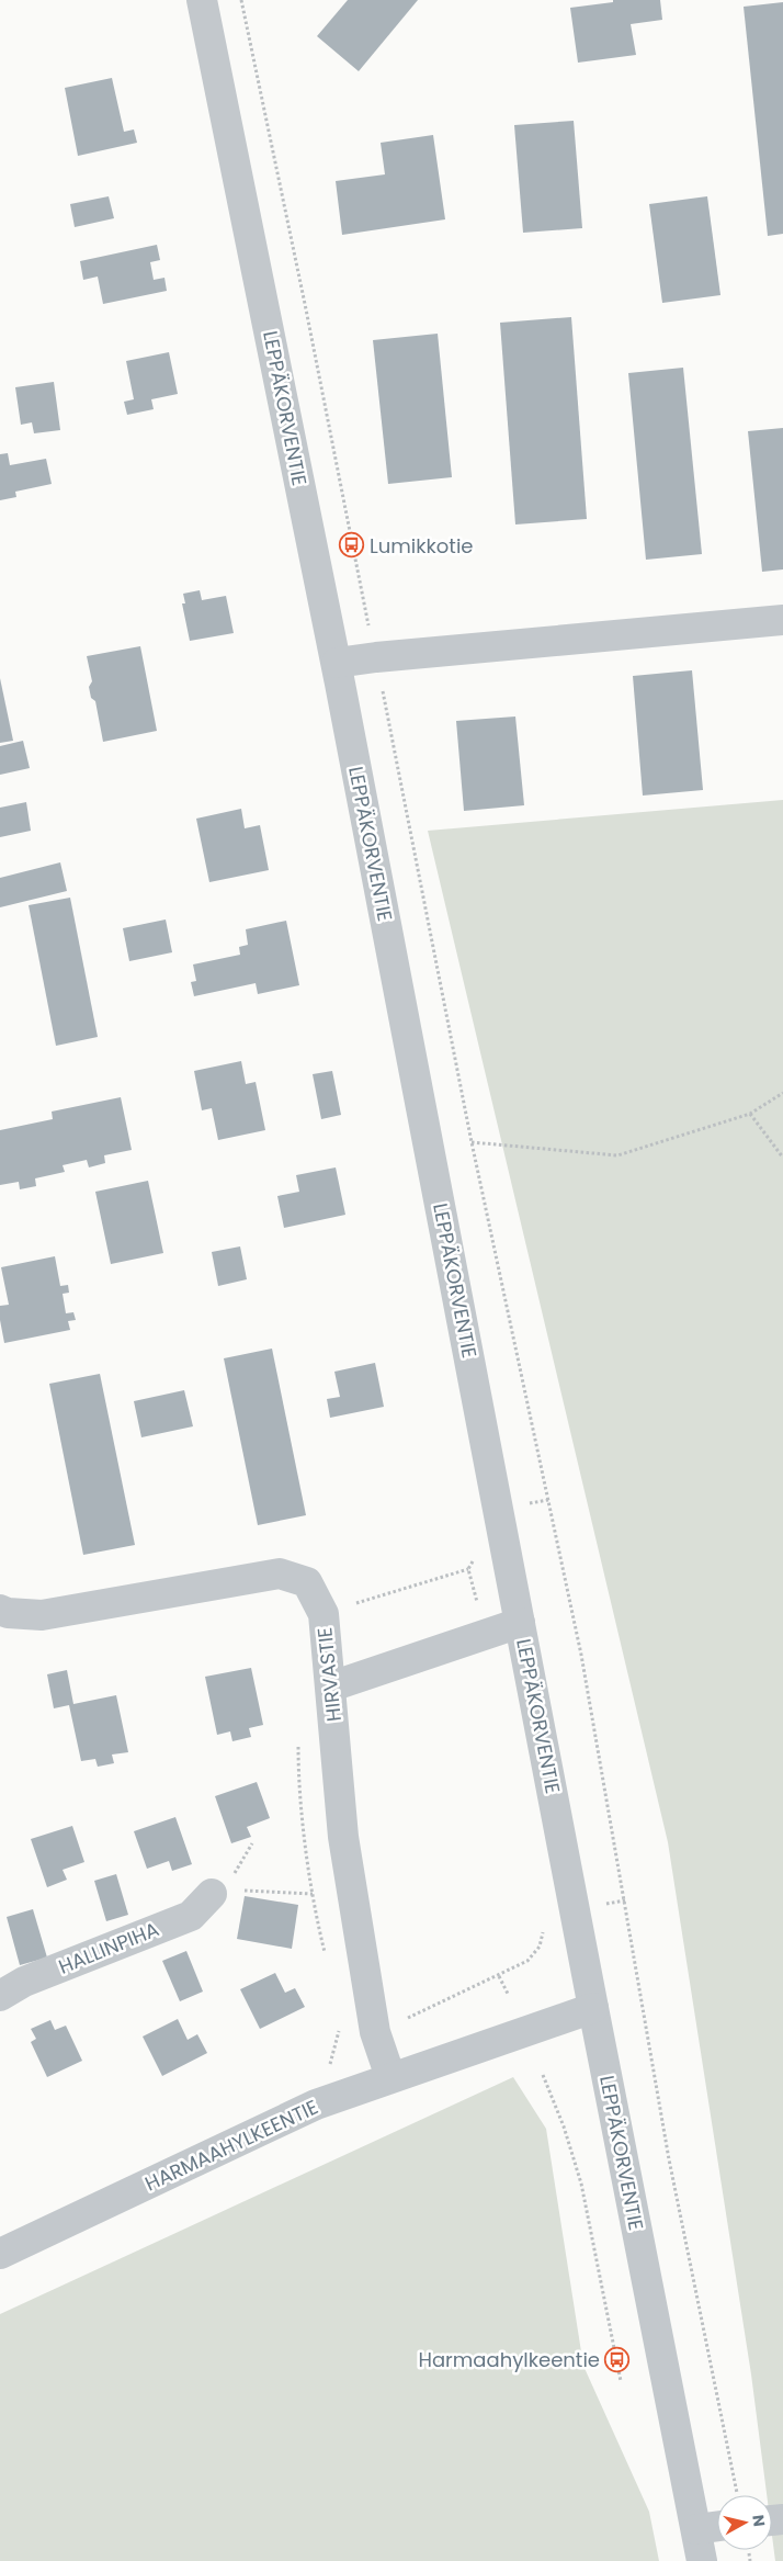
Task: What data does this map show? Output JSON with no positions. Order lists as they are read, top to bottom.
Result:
{
  "streets": {
    "street": [
      "LEPPÄKORVENTIE",
      "HIRVASTIE",
      "HALLINPIHA",
      "HARMAAHYLKEENTIE"
    ]
  },
  "crossings": [
    ["LEPPÄKORVENTIE", "HARMAAHYLKEENTIE"],
    ["HIRVASTIE", "HARMAAHYLKEENTIE"]
  ],
  "places": {
    "bus stop": ["Lumikkotie", "Harmaahylkeentie"]
  },
  "north": "right"
}
